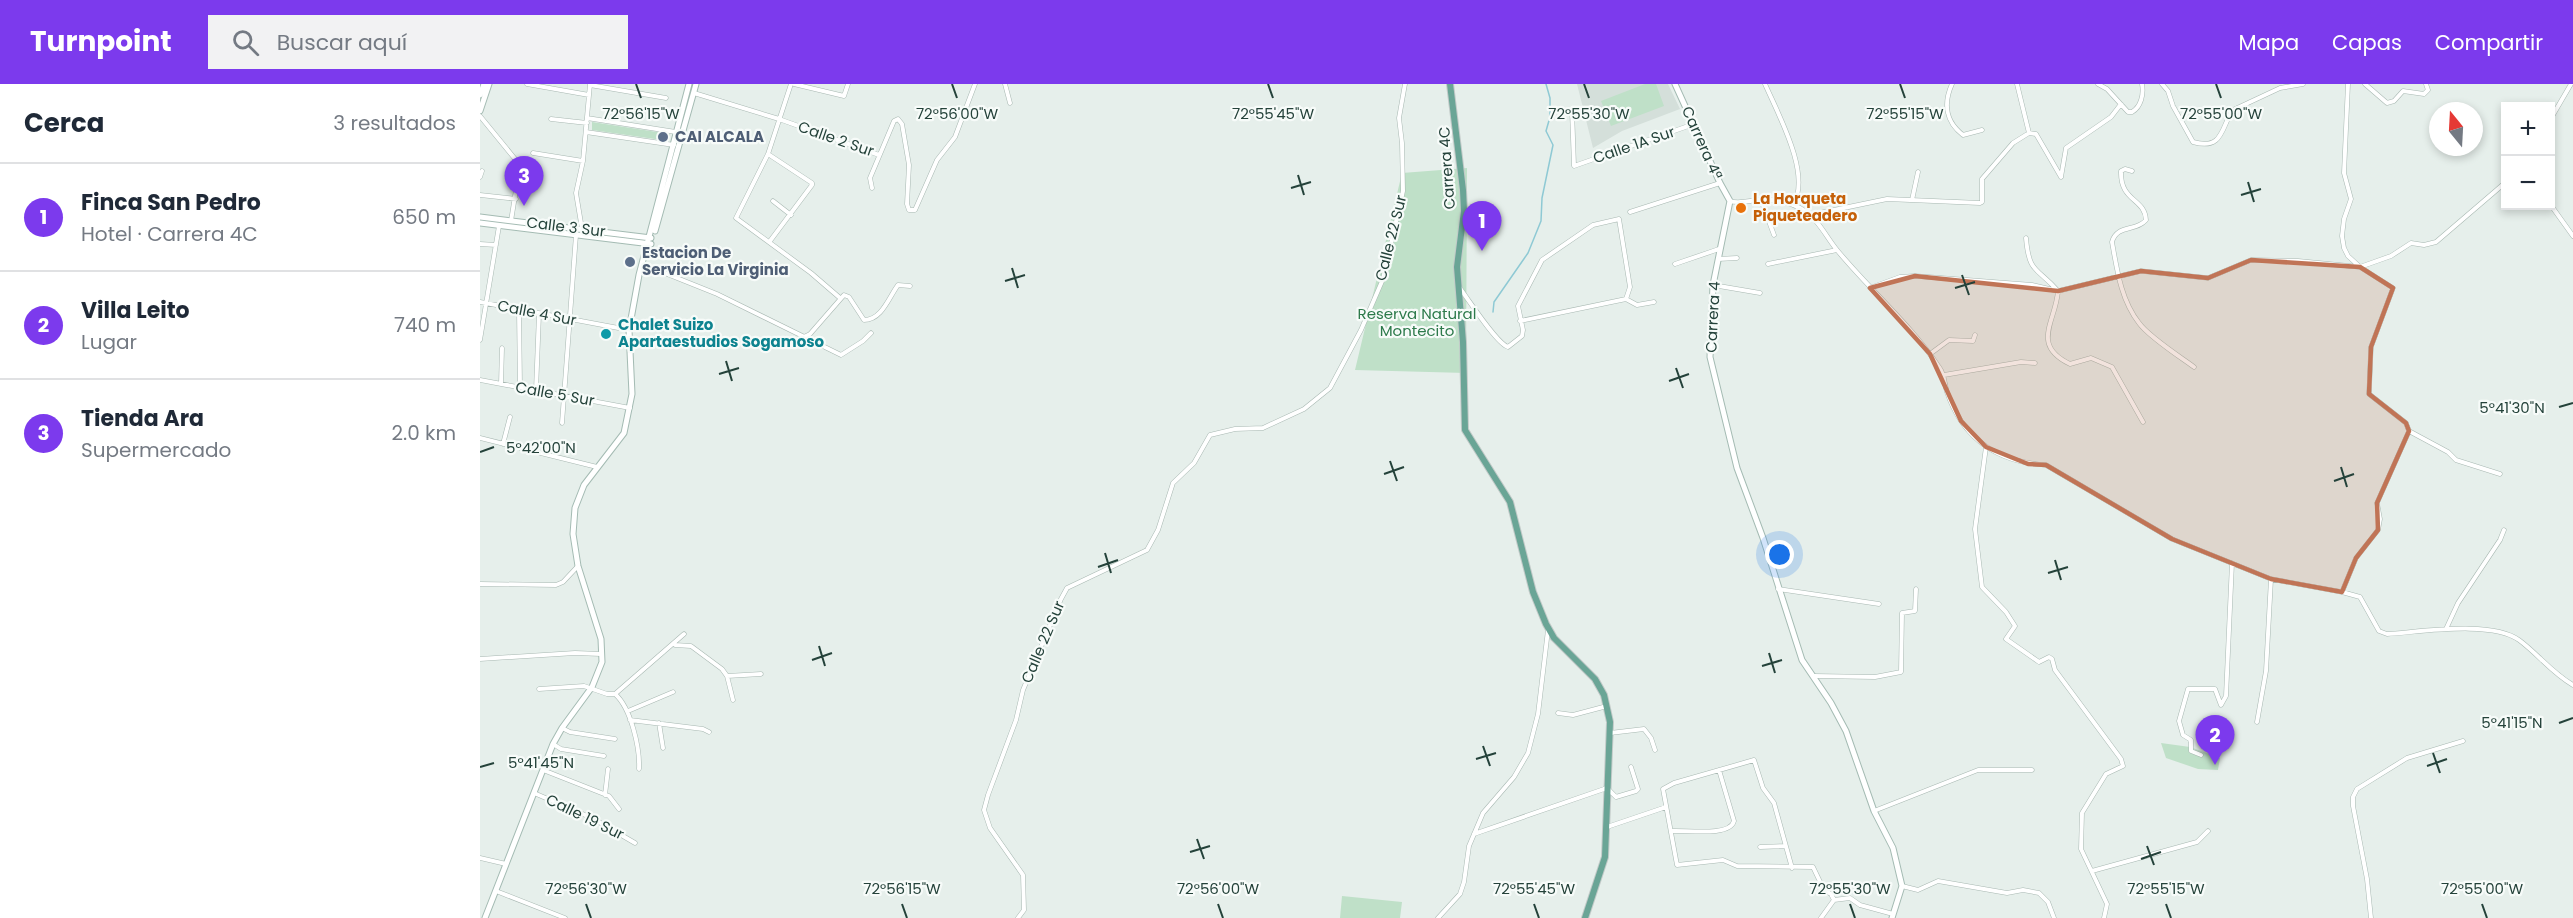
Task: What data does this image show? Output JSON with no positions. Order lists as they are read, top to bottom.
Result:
{
  "streets": {
    "main road": ["Carrera 4C"],
    "street": [
      "Calle 2 Sur",
      "Carrera 4ª",
      "Calle 1A Sur",
      "Calle 3 Sur",
      "Calle 22 Sur",
      "Calle 4 Sur",
      "Carrera 4",
      "Calle 5 Sur",
      "Calle 19 Sur"
    ]
  },
  "crossings": [
    ["Carrera 4ª", "Calle 1A Sur"],
    ["Carrera 4ª", "Carrera 4"]
  ],
  "parks": ["Reserva Natural Montecito"],
  "places": [
    "CAI ALCALA",
    "La Horqueta Piqueteadero",
    "Estacion De Servicio La Virginia",
    "Chalet Suizo Apartaestudios Sogamoso"
  ],
  "north": "top",
  "page": {
    "header": "Turnpoint",
    "search": "Buscar aquí",
    "nav": ["Mapa", "Capas", "Compartir"],
    "heading": ["Cerca", "3 resultados"],
    "map_buttons": ["+", "−"],
    "pins": ["3", "1", "2"],
    "list": [
      {
        "mark": "1",
        "name": "Finca San Pedro",
        "note": "Hotel · Carrera 4C",
        "value": "650 m"
      },
      {
        "mark": "2",
        "name": "Villa Leito",
        "note": "Lugar",
        "value": "740 m"
      },
      {
        "mark": "3",
        "name": "Tienda Ara",
        "note": "Supermercado",
        "value": "2.0 km"
      }
    ]
  },
  "coordinates": [
    "72°56'15\"W",
    "72°56'00\"W",
    "72°55'45\"W",
    "72°55'30\"W",
    "72°55'15\"W",
    "72°55'00\"W",
    "5°41'30\"N",
    "5°42'00\"N",
    "5°41'15\"N",
    "5°41'45\"N",
    "72°56'30\"W"
  ]
}
